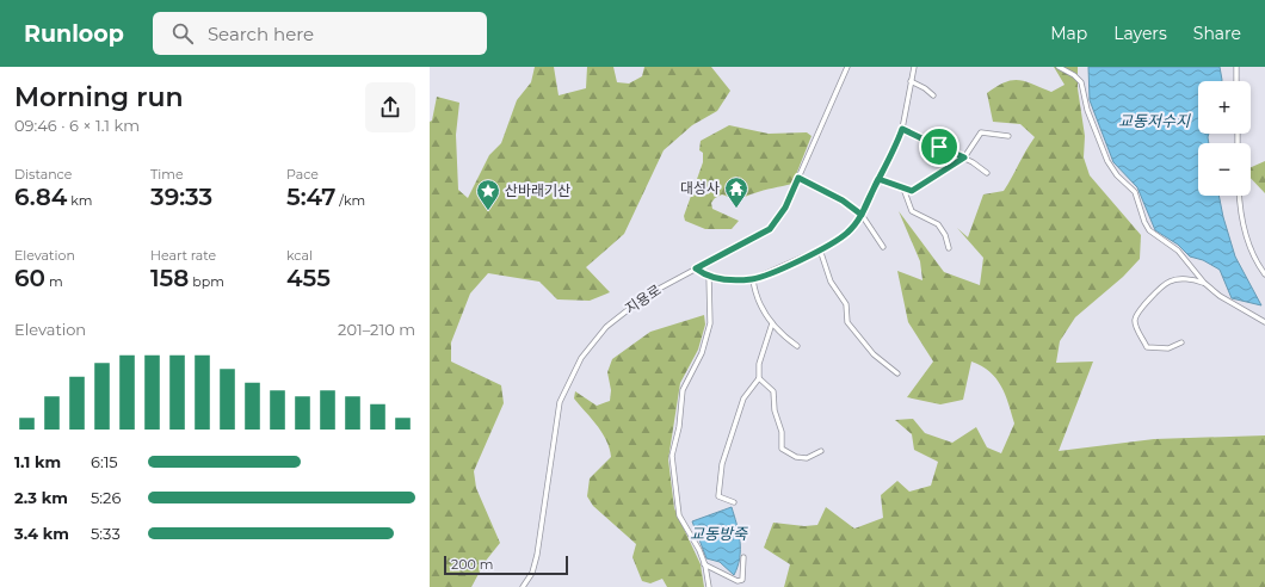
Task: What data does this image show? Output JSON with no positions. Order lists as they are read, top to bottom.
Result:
{
  "streets": {
    "street": ["지용로"]
  },
  "water": ["교동저수지", "교동방죽"],
  "places": {
    "temple": ["대성사"],
    "place": ["산바래기산"]
  },
  "scale_bar": "200 m",
  "page": {
    "header": "Runloop",
    "search": "Search here",
    "nav": ["Map", "Layers", "Share"],
    "heading": ["Morning run", "09:46 · 6 × 1.1 km"],
    "map_buttons": ["+", "−"],
    "stats": [
      ["Distance", "6.84 km"],
      ["Time", "39:33"],
      ["Pace", "5:47 /km"],
      ["Elevation", "60 m"],
      ["Heart rate", "158 bpm"],
      ["kcal", "455"]
    ],
    "chart": ["Elevation", "201–210 m"],
    "list": [
      {
        "name": "1.1 km",
        "note": "6:15"
      },
      {
        "name": "2.3 km",
        "note": "5:26"
      },
      {
        "name": "3.4 km",
        "note": "5:33"
      }
    ],
    "scale": "200 m"
  }
}
